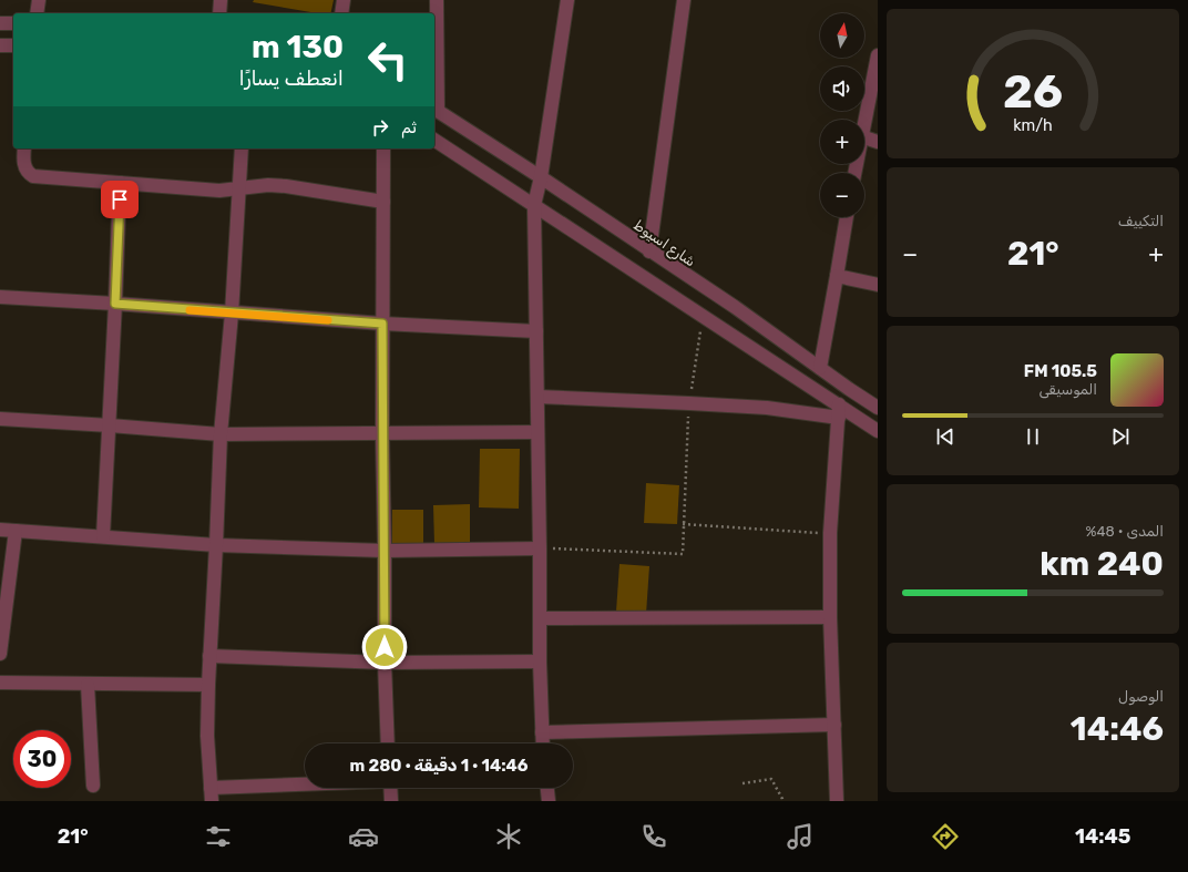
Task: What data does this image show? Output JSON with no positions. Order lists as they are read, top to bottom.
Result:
{
  "streets": {
    "street": ["شارع اسيوط"]
  },
  "north": "top",
  "page": {
    "map_buttons": ["+", "−"],
    "turn": ["130 m", "انعطف يسارًا"],
    "then": "ثم",
    "tile": [
      "التكييف",
      ["المدى · 48%", "240 km"],
      ["الوصول", "14:46"]
    ],
    "heat": ["−", "21°", "+"],
    "song": ["105.5 FM", "الموسيقى"],
    "limit": "30",
    "trip": "14:46 · 1 دقيقة · 280 m",
    "tabs": ["14:45", "21°"],
    "gauge": ["26", "km/h"]
  }
}
